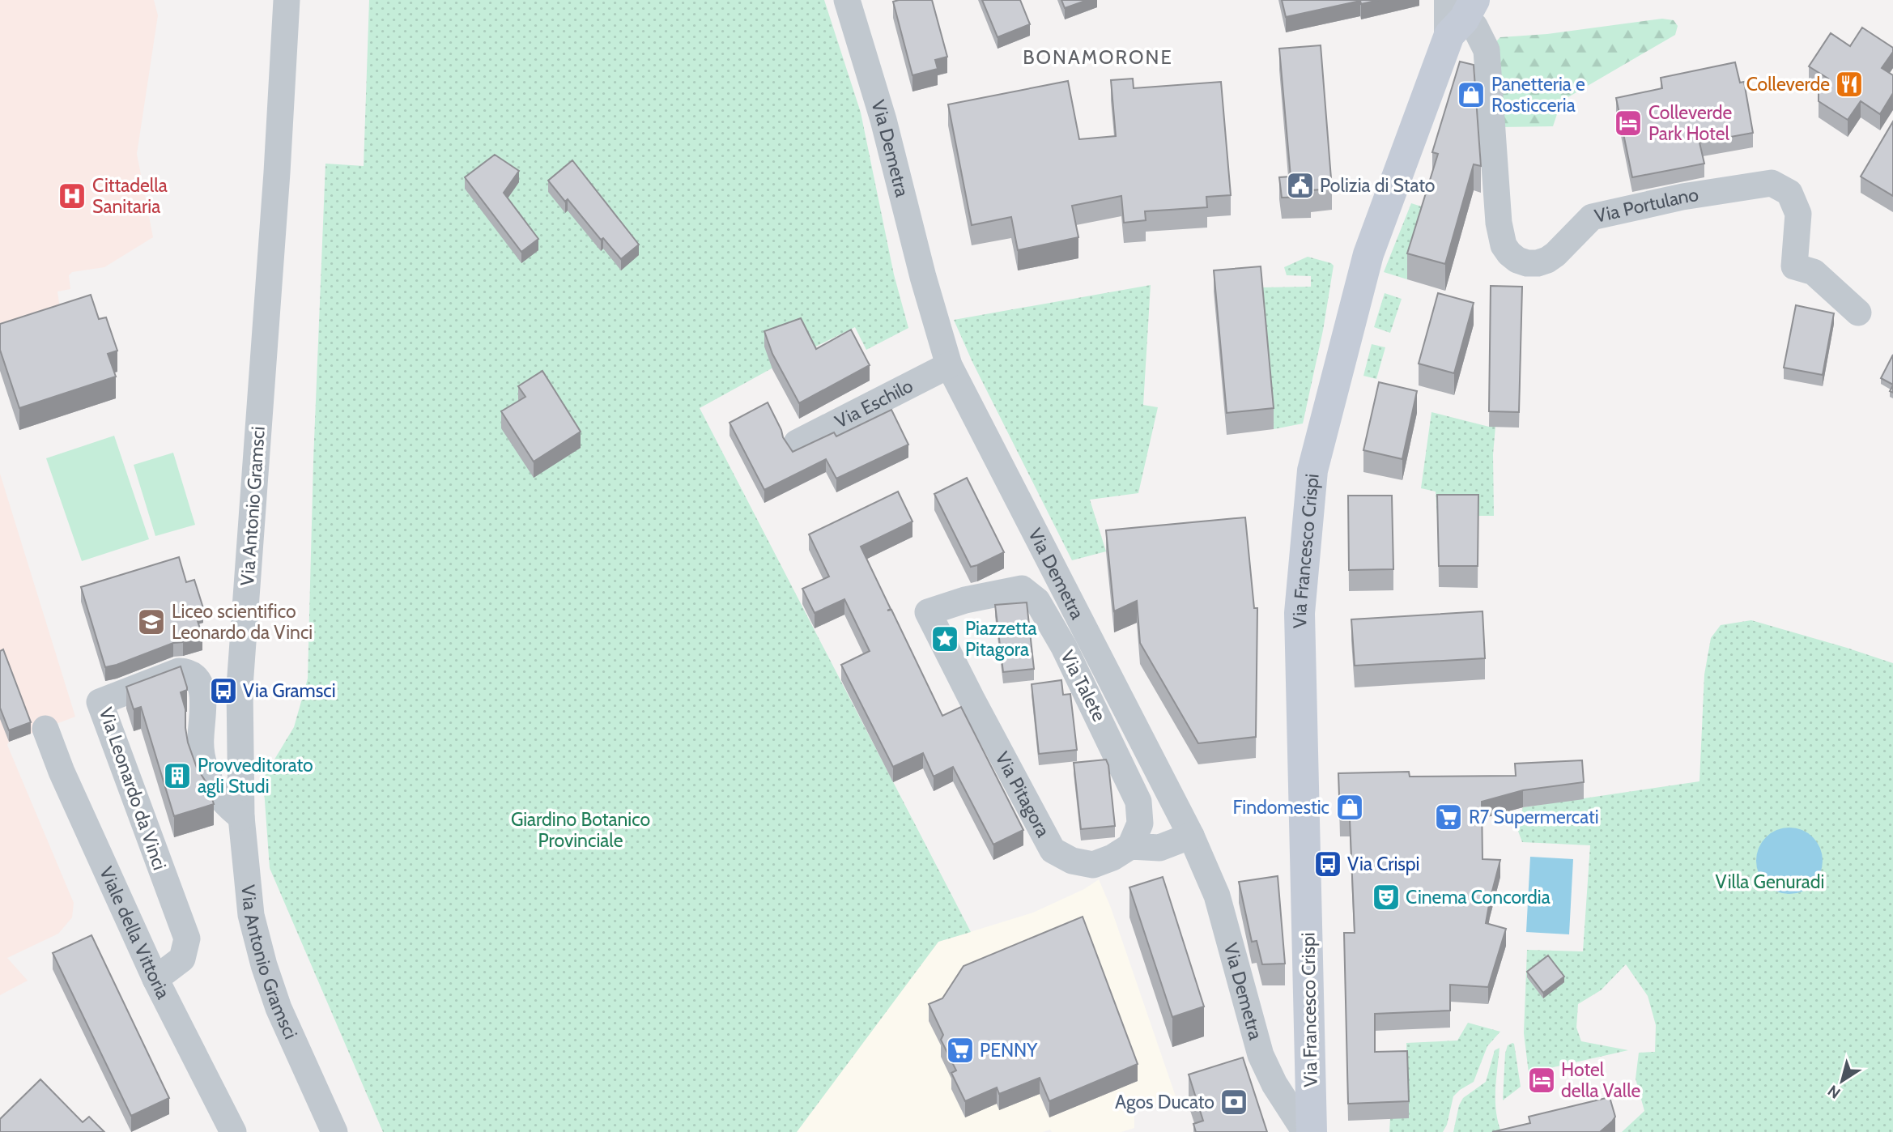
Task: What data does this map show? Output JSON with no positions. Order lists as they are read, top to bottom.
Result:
{
  "streets": {
    "main road": ["Via Francesco Crispi"],
    "street": [
      "Via Demetra",
      "Via Portulano",
      "Via Eschilo",
      "Via Antonio Gramsci",
      "Via Talete",
      "Via Leonardo da Vinci",
      "Via Pitagora",
      "Viale della Vittoria"
    ]
  },
  "crossings": [
    ["Via Demetra", "Via Eschilo"],
    ["Via Portulano", "Via Francesco Crispi"],
    ["Via Antonio Gramsci", "Via Leonardo da Vinci"],
    ["Via Talete", "Via Pitagora"],
    ["Via Leonardo da Vinci", "Viale della Vittoria"]
  ],
  "districts": ["BONAMORONE"],
  "parks": ["Giardino Botanico Provinciale", "Villa Genuradi"],
  "places": {
    "restaurant": ["Colleverde"],
    "shop": ["Panetteria e Rosticceria", "Findomestic"],
    "hotel": ["Colleverde Park Hotel", "Hotel della Valle"],
    "public building": ["Polizia di Stato"],
    "hospital": ["Cittadella Sanitaria"],
    "school or university": ["Liceo scientifico Leonardo da Vinci"],
    "place": ["Piazzetta Pitagora"],
    "bus stop": ["Via Gramsci", "Via Crispi"],
    "building": ["Provveditorato agli Studi"],
    "supermarket": ["R7 Supermercati", "PENNY"],
    "theatre": ["Cinema Concordia"],
    "bank": ["Agos Ducato"]
  },
  "north": "bottom left"
}
